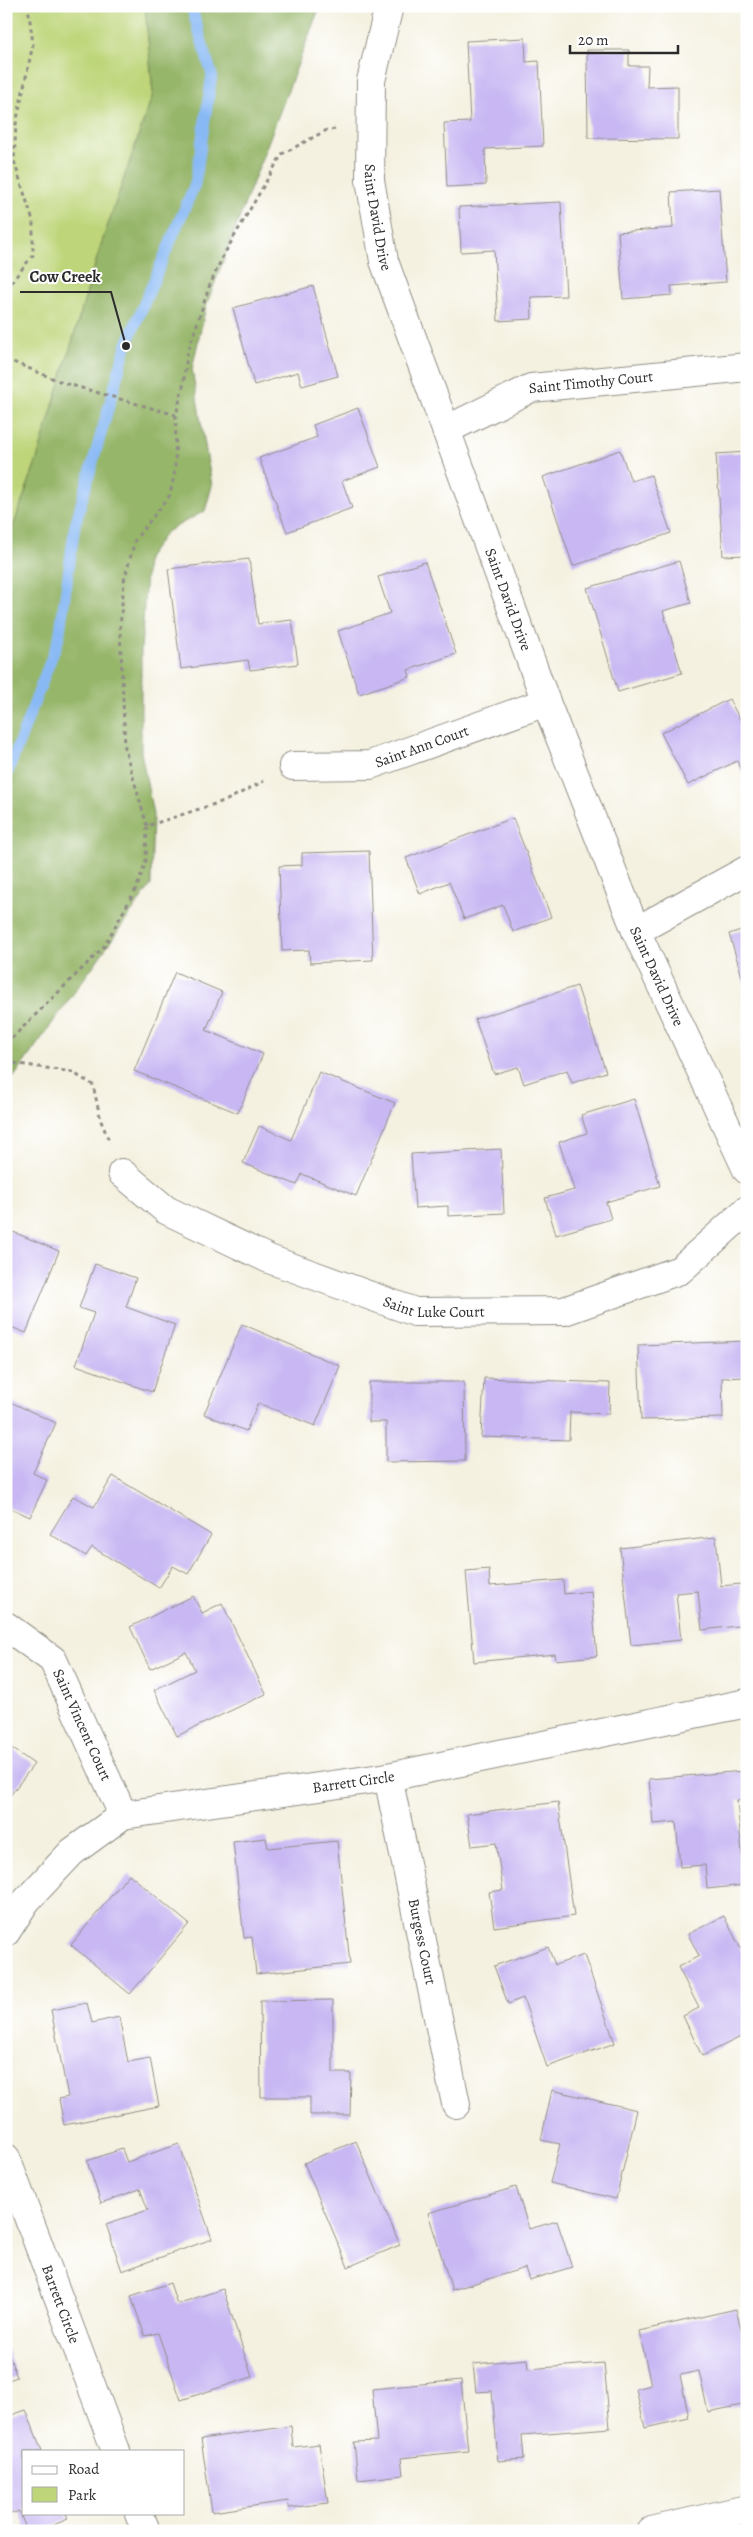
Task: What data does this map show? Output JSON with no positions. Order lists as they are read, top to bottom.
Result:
{
  "streets": {
    "street": [
      "Saint David Drive",
      "Saint Timothy Court",
      "Saint Ann Court",
      "Saint Luke Court",
      "Saint Vincent Court",
      "Barrett Circle",
      "Burgess Court"
    ]
  },
  "crossings": [
    ["Saint David Drive", "Saint Timothy Court"],
    ["Saint David Drive", "Saint Ann Court"],
    ["Saint Vincent Court", "Barrett Circle"],
    ["Barrett Circle", "Burgess Court"]
  ],
  "places": ["Cow Creek"],
  "legend": ["Road", "Park"],
  "scale_bar": "20 m"
}
